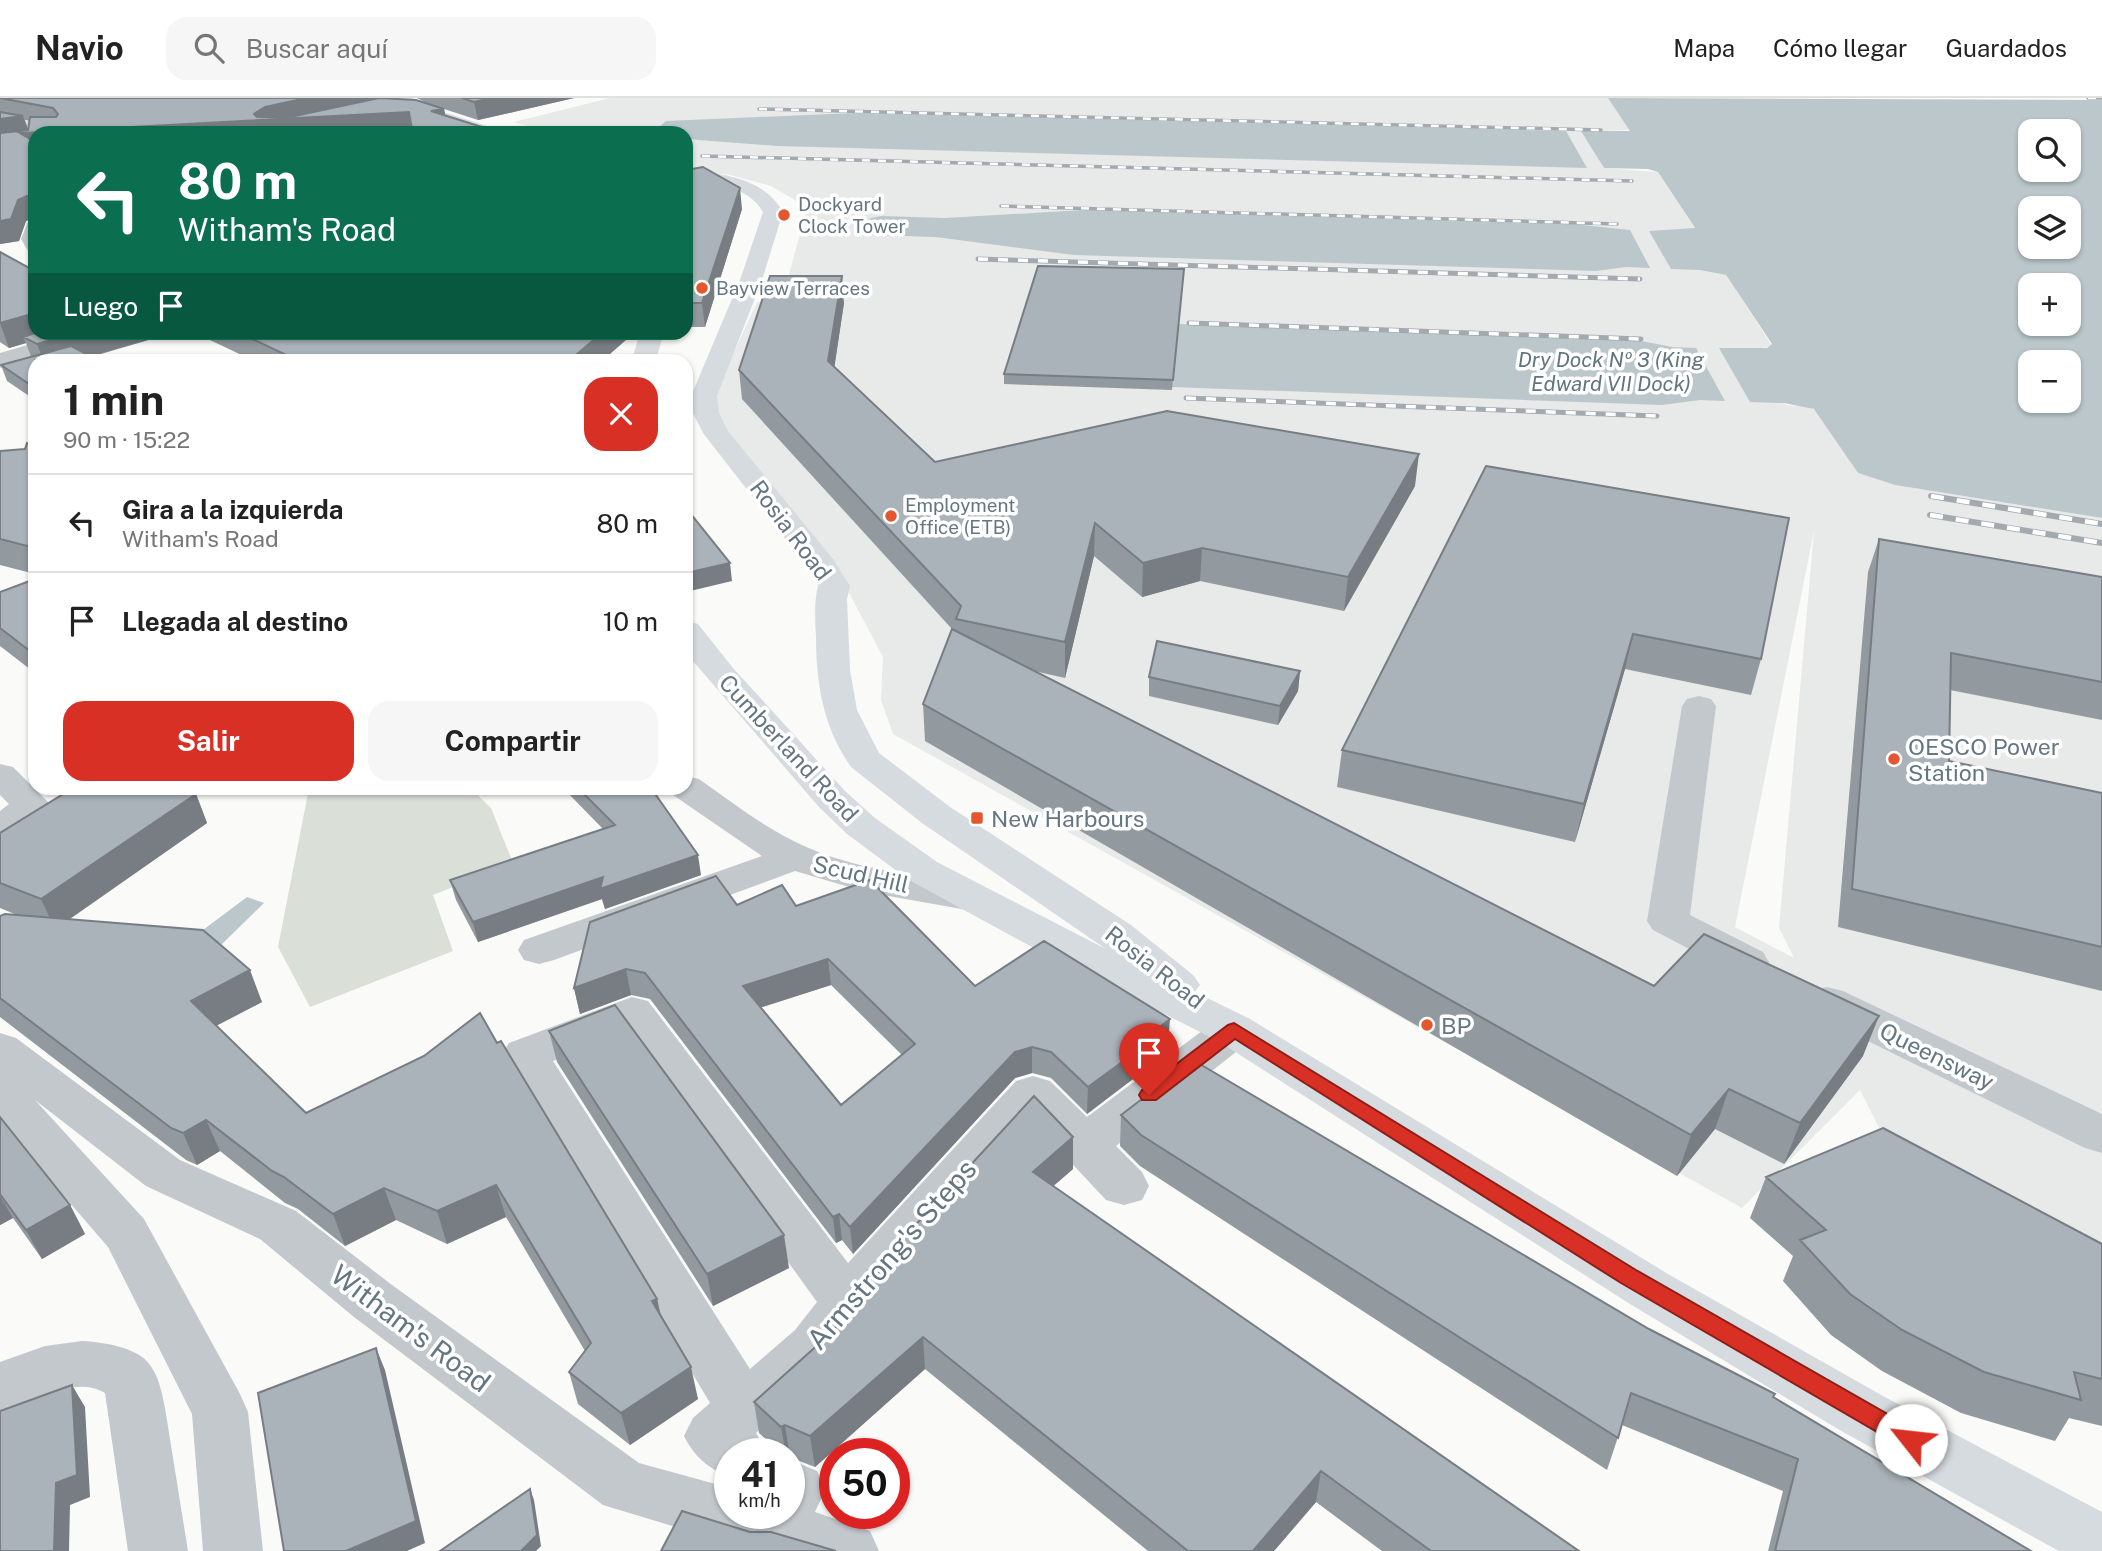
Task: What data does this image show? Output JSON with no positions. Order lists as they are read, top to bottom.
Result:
{
  "streets": {
    "main road": ["Rosia Road", "Cumberland Road"],
    "street": [
      "Scud Hill",
      "Queensway",
      "Armstrong's Steps",
      "Witham's Road"
    ]
  },
  "crossings": [
    ["Rosia Road", "Cumberland Road"],
    ["Rosia Road", "Scud Hill"],
    ["Cumberland Road", "Scud Hill"]
  ],
  "water": ["Dry Dock № 3 (King Edward VII Dock)"],
  "places": {
    "other": [
      "Dockyard Clock Tower",
      "Bayview Terraces",
      "Employment Office (ETB)",
      "OESCO Power Station",
      "BP"
    ],
    "transit": ["New Harbours"]
  },
  "page": {
    "header": "Navio",
    "search": "Buscar aquí",
    "nav": ["Mapa", "Cómo llegar", "Guardados"],
    "map_buttons": ["+", "−"],
    "turn": ["80 m", "Witham's Road"],
    "then": "Luego",
    "heading": ["1 min", "90 m · 15:22"],
    "list": [
      {
        "name": "Gira a la izquierda",
        "note": "Witham's Road",
        "value": "80 m"
      },
      {
        "name": "Llegada al destino",
        "value": "10 m"
      }
    ],
    "buttons": ["Salir", "Compartir"],
    "speed": "41 km/h",
    "limit": "50"
  }
}
